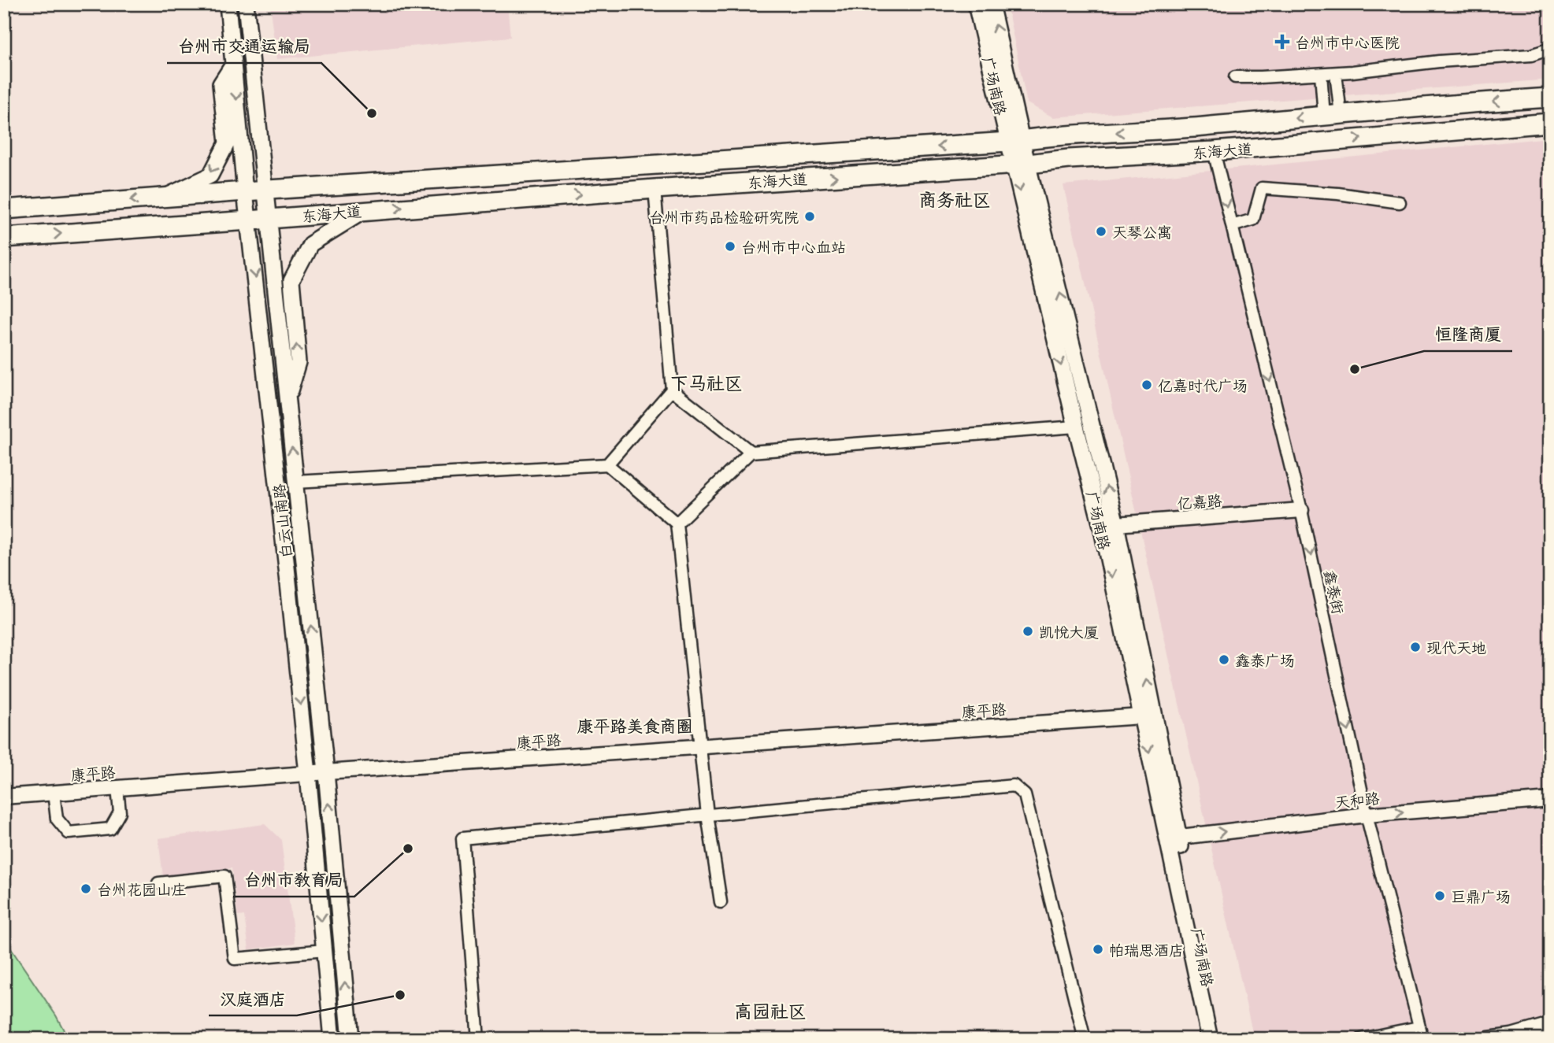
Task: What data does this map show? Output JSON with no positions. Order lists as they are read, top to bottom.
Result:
{
  "streets": {
    "main road": ["广场南路", "东海大道", "白云山南路"],
    "street": [
      "亿嘉路",
      "鑫泰街",
      "康平路",
      "天和路"
    ]
  },
  "crossings": [
    ["广场南路", "东海大道"],
    ["广场南路", "亿嘉路"],
    ["广场南路", "康平路"],
    ["广场南路", "天和路"],
    ["东海大道", "白云山南路"],
    ["东海大道", "鑫泰街"],
    ["亿嘉路", "鑫泰街"],
    ["白云山南路", "康平路"],
    ["鑫泰街", "天和路"]
  ],
  "one_way": ["鑫泰街", "天和路"],
  "districts": [
    "商务社区",
    "下马社区",
    "康平路美食商圈",
    "高园社区"
  ],
  "places": {
    "health": ["台州市中心医院"],
    "other": [
      "台州市交通运输局",
      "台州市药品检验研究院",
      "天琴公寓",
      "台州市中心血站",
      "恒隆商厦",
      "亿嘉时代广场",
      "凯悦大厦",
      "现代天地",
      "鑫泰广场",
      "台州市教育局",
      "台州花园山庄",
      "巨鼎广场",
      "帕瑞思酒店",
      "汉庭酒店"
    ]
  }
}
